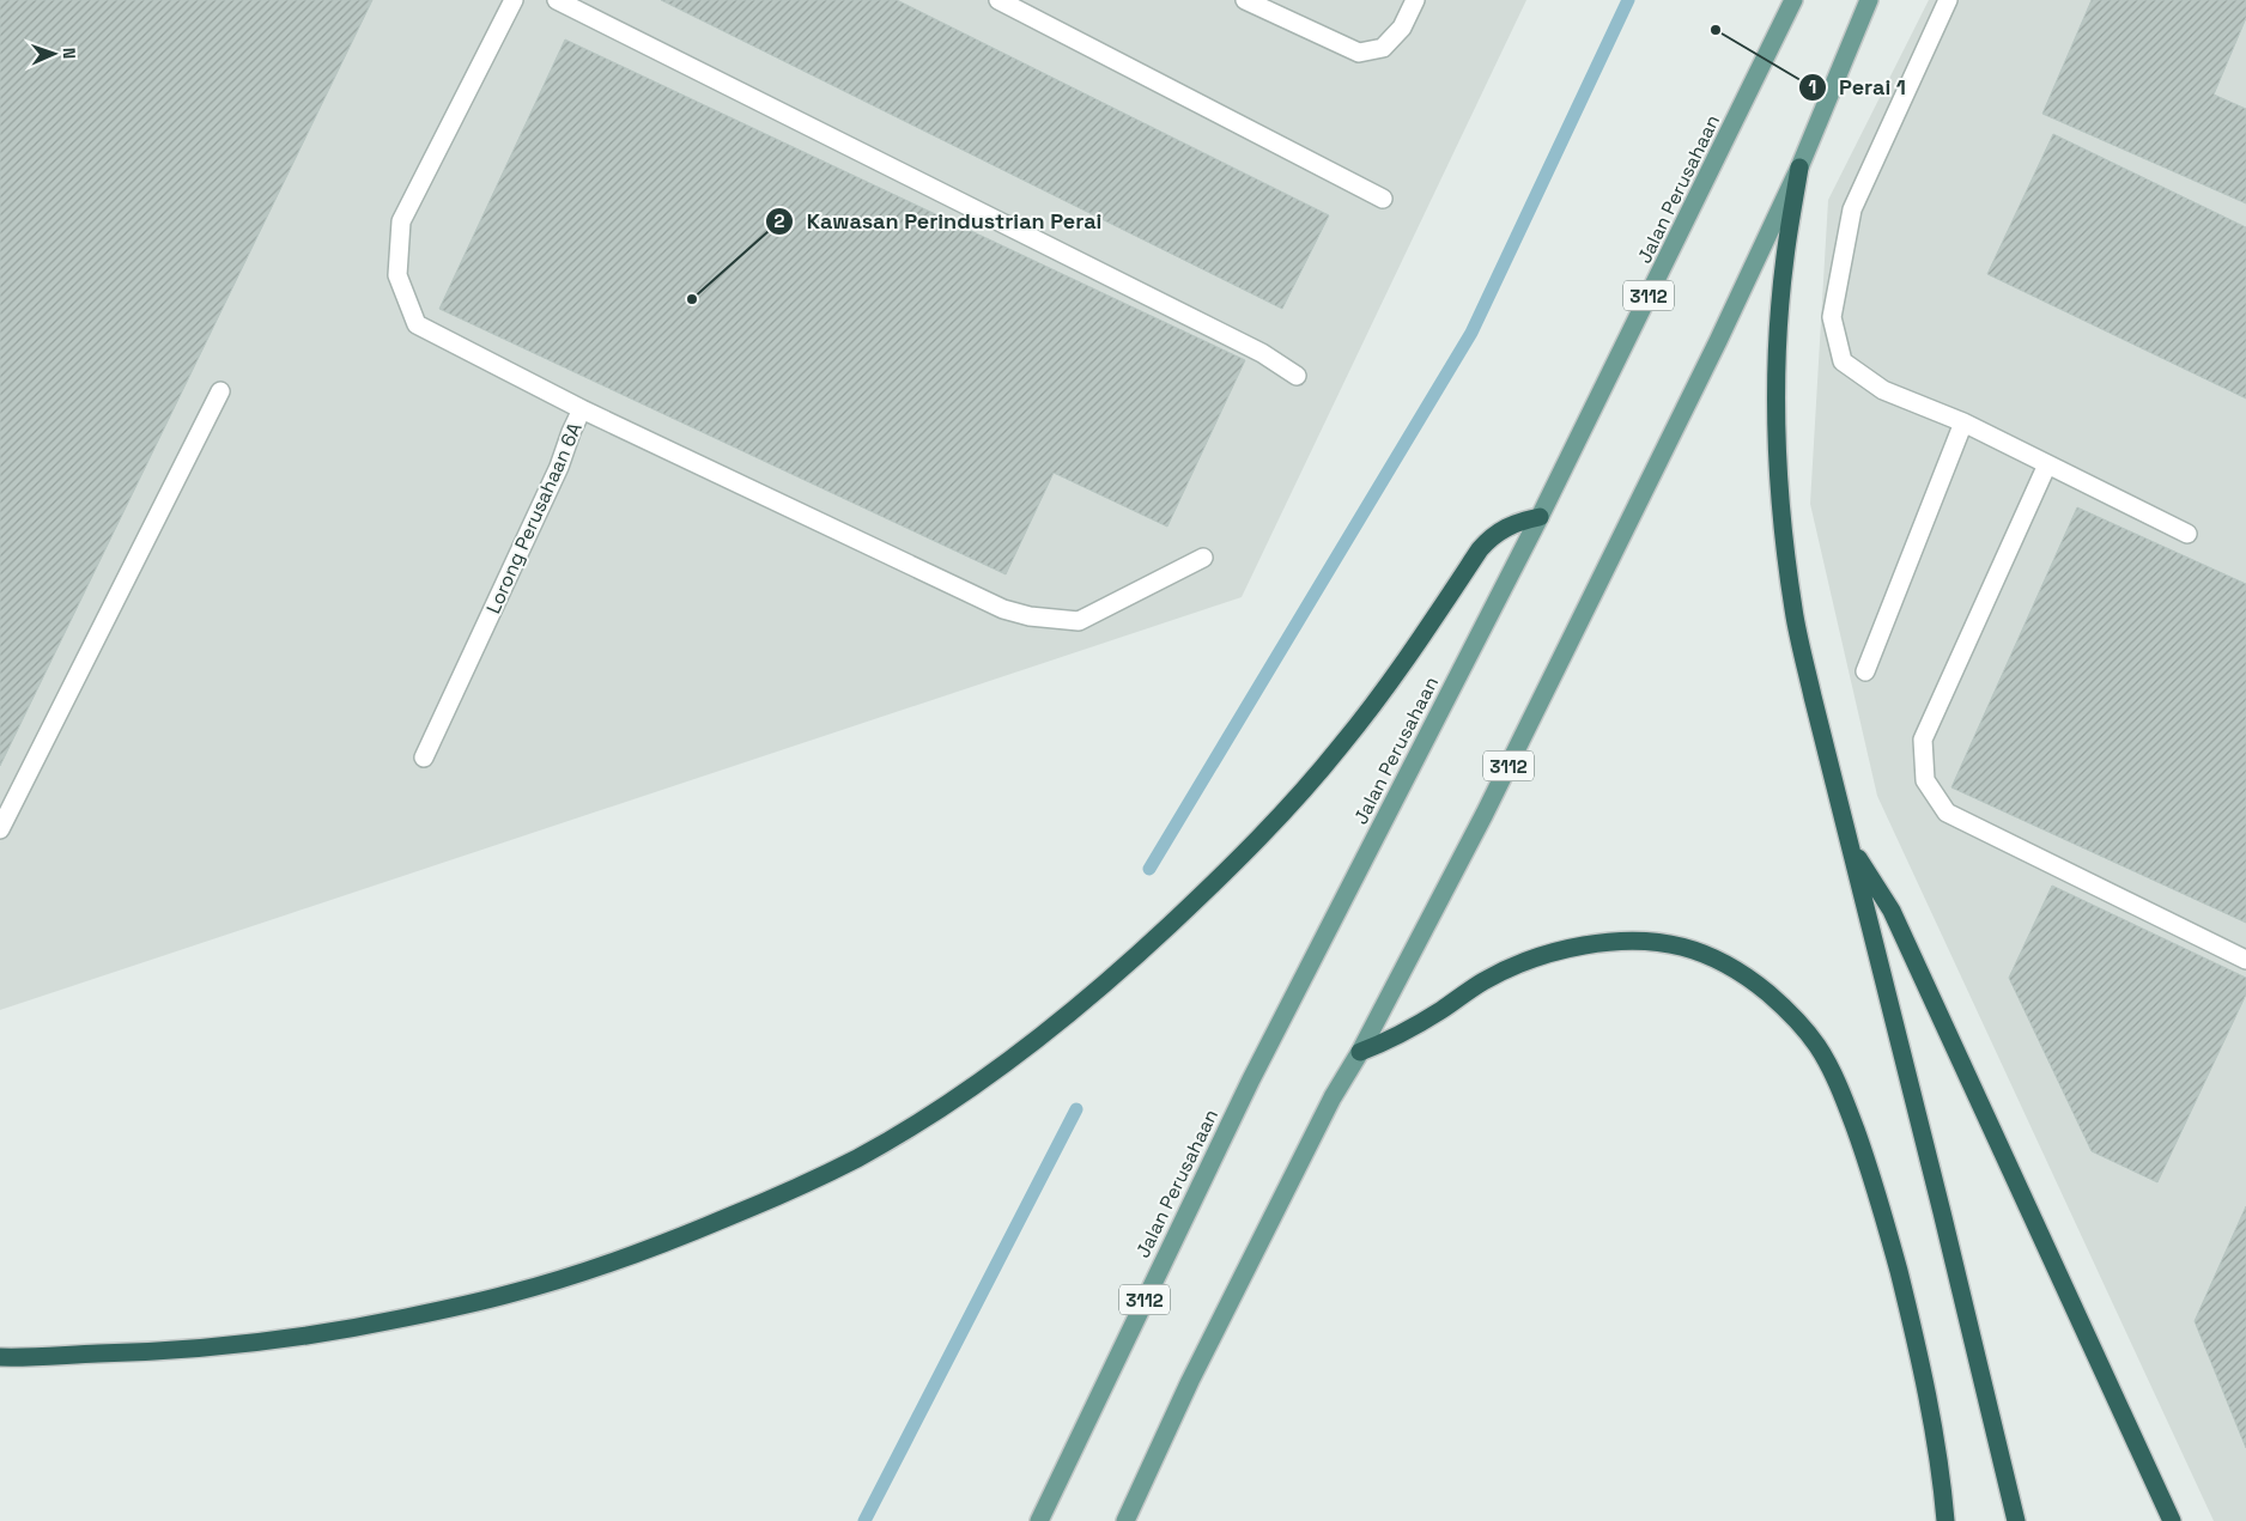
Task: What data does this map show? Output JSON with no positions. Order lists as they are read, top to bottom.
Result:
{
  "streets": {
    "main road": ["Jalan Perusahaan", "3112"],
    "street": ["Lorong Perusahaan 6A"]
  },
  "places": ["Perai 1", "Kawasan Perindustrian Perai"],
  "north": "right"
}
